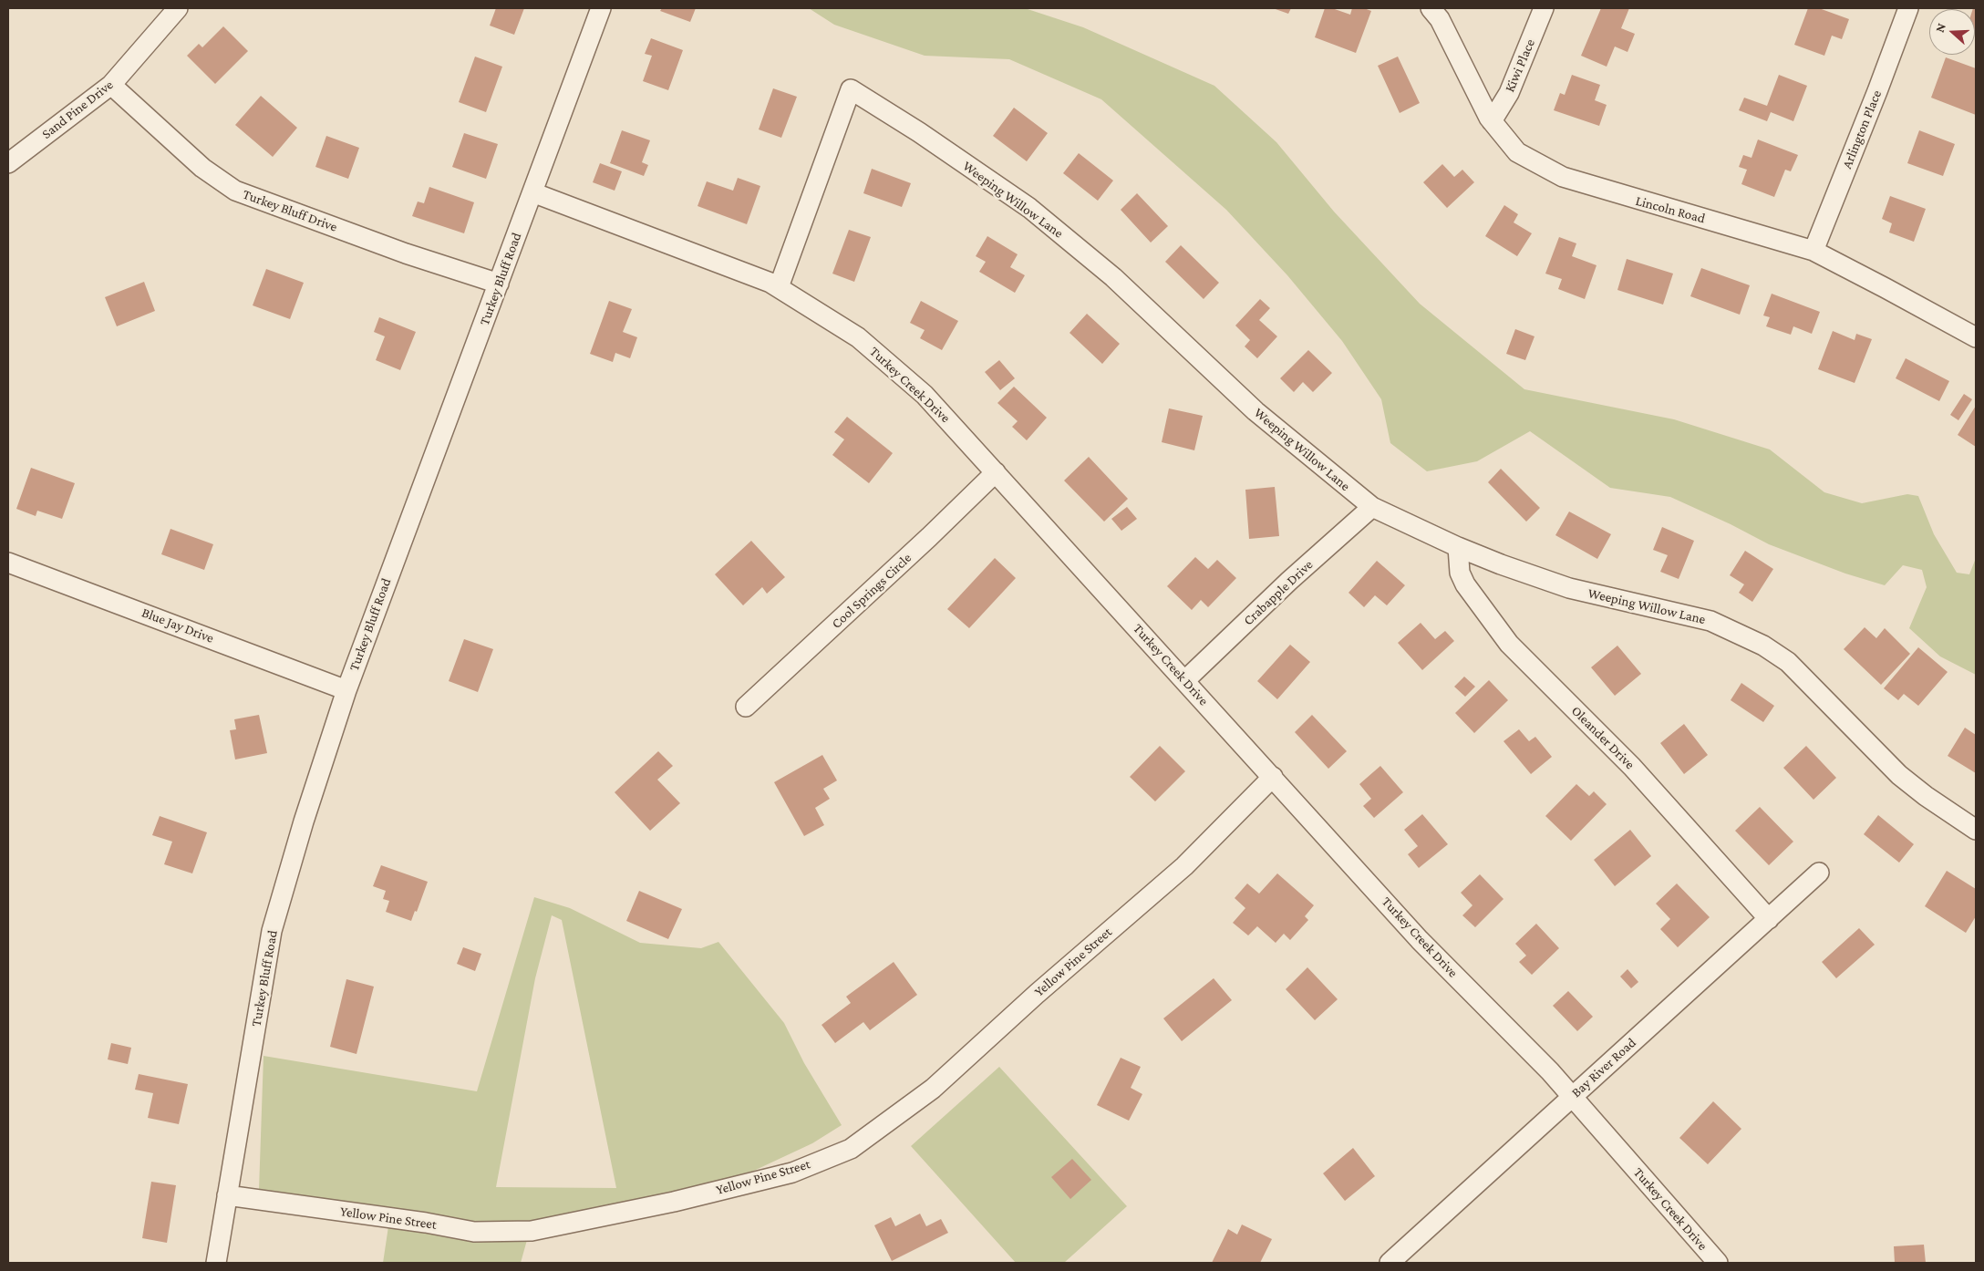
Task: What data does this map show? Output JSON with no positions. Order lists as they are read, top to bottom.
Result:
{
  "streets": {
    "street": [
      "Kiwi Place",
      "Sand Pine Drive",
      "Arlington Place",
      "Weeping Willow Lane",
      "Lincoln Road",
      "Turkey Bluff Drive",
      "Turkey Bluff Road",
      "Turkey Creek Drive",
      "Cool Springs Circle",
      "Crabapple Drive",
      "Blue Jay Drive",
      "Oleander Drive",
      "Yellow Pine Street",
      "Bay River Road"
    ]
  },
  "crossings": [
    ["Kiwi Place", "Lincoln Road"],
    ["Sand Pine Drive", "Turkey Bluff Drive"],
    ["Arlington Place", "Lincoln Road"],
    ["Weeping Willow Lane", "Turkey Creek Drive"],
    ["Weeping Willow Lane", "Crabapple Drive"],
    ["Weeping Willow Lane", "Oleander Drive"],
    ["Turkey Bluff Drive", "Turkey Bluff Road"],
    ["Turkey Bluff Road", "Turkey Creek Drive"],
    ["Turkey Bluff Road", "Blue Jay Drive"],
    ["Turkey Bluff Road", "Yellow Pine Street"],
    ["Turkey Creek Drive", "Cool Springs Circle"],
    ["Turkey Creek Drive", "Crabapple Drive"],
    ["Turkey Creek Drive", "Yellow Pine Street"],
    ["Turkey Creek Drive", "Bay River Road"],
    ["Oleander Drive", "Bay River Road"]
  ],
  "north": "left"
}
